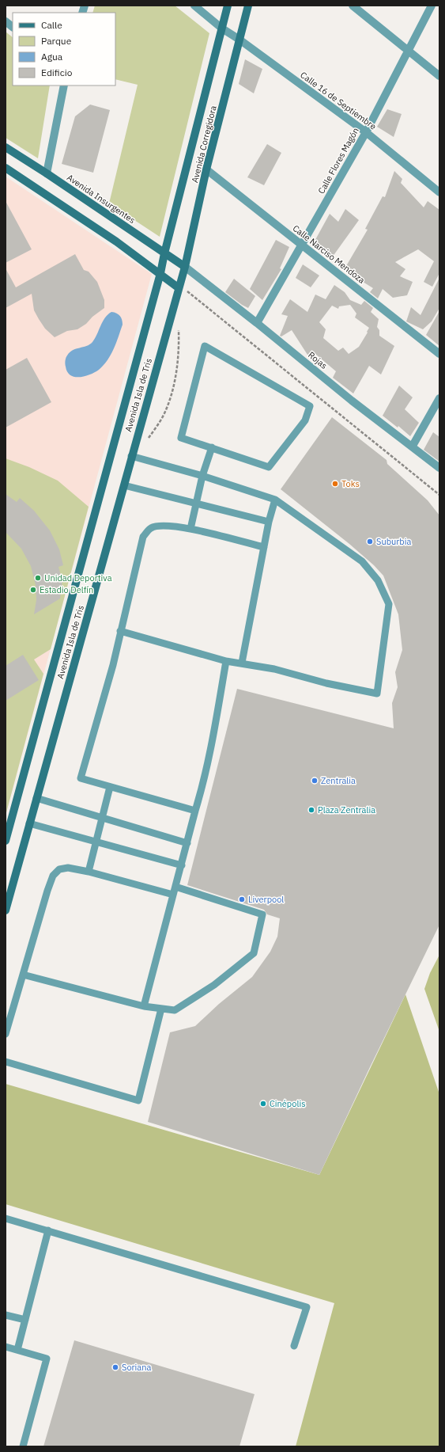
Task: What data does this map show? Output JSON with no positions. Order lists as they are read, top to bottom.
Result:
{
  "streets": {
    "main road": ["Avenida Corregidora", "Avenida Insurgentes", "Avenida Isla de Tris"],
    "street": [
      "Calle 16 de Septiembre",
      "Calle Flores Magón",
      "Calle Narciso Mendoza",
      "Rojas"
    ]
  },
  "crossings": [
    ["Calle 16 de Septiembre", "Avenida Corregidora"],
    ["Calle 16 de Septiembre", "Calle Flores Magón"],
    ["Avenida Corregidora", "Avenida Insurgentes"],
    ["Avenida Corregidora", "Calle Narciso Mendoza"],
    ["Avenida Corregidora", "Rojas"],
    ["Avenida Corregidora", "Avenida Isla de Tris"],
    ["Calle Flores Magón", "Calle Narciso Mendoza"],
    ["Calle Flores Magón", "Rojas"],
    ["Avenida Insurgentes", "Rojas"]
  ],
  "places": [
    "Toks",
    "Suburbia",
    "Unidad Deportiva",
    "Estadio Delfín",
    "Zentralia",
    "Plaza Zentralia",
    "Liverpool",
    "Cinépolis",
    "Soriana"
  ],
  "legend": [
    "Calle",
    "Parque",
    "Agua",
    "Edificio"
  ]
}
